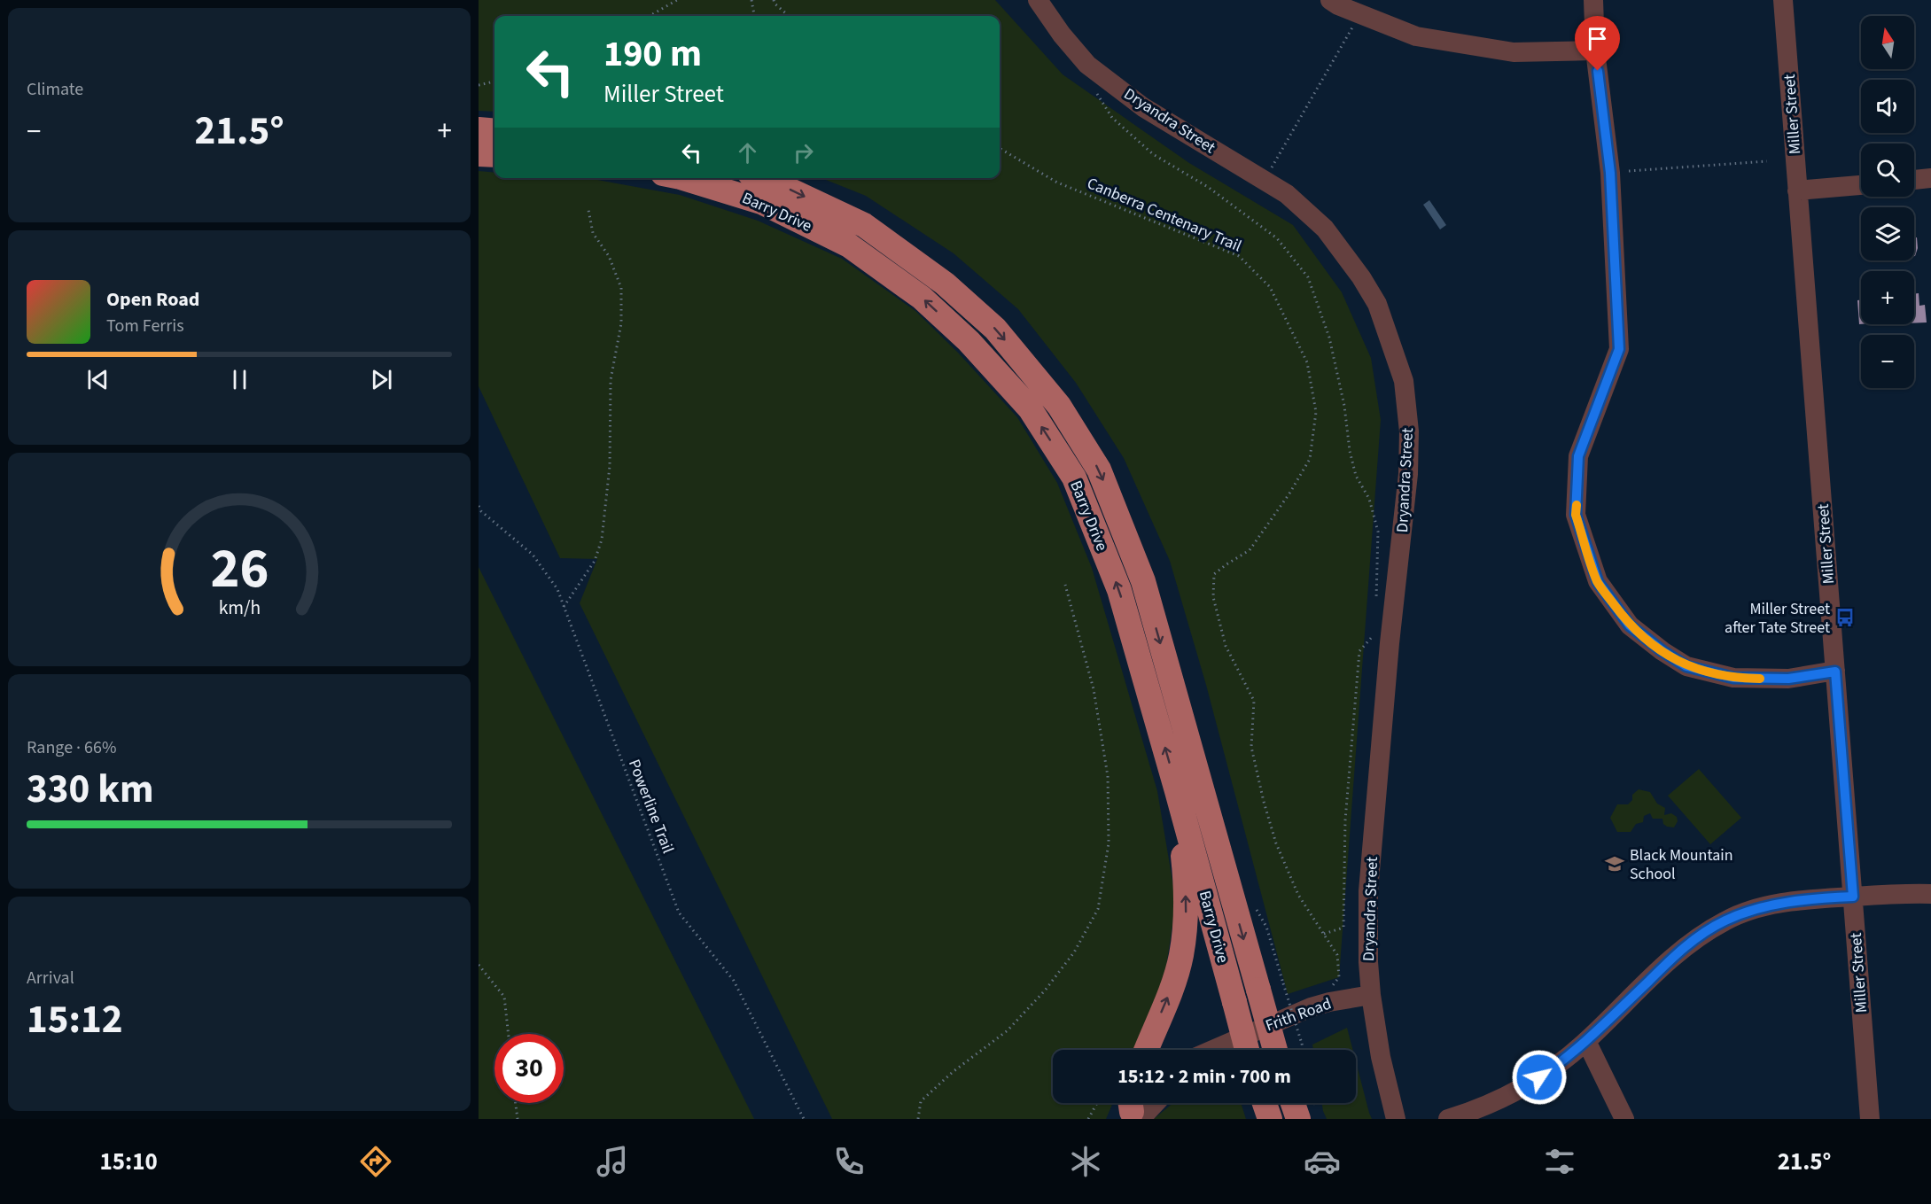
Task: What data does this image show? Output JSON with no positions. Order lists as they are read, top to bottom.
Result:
{
  "streets": {
    "main road": ["Barry Drive"],
    "street": ["Miller Street", "Dryandra Street", "Frith Road"],
    "path": ["Canberra Centenary Trail", "Powerline Trail"]
  },
  "crossings": [
    ["Dryandra Street", "Frith Road"]
  ],
  "places": {
    "bus stop": ["Miller Street after Tate Street"],
    "school or university": ["Black Mountain School"]
  },
  "north": "top",
  "page": {
    "tile": [
      "Climate",
      ["Range · 66%", "330 km"],
      ["Arrival", "15:12"]
    ],
    "map_buttons": ["+", "−"],
    "turn": ["190 m", "Miller Street"],
    "heat": ["−", "21.5°", "+"],
    "song": ["Open Road", "Tom Ferris"],
    "limit": "30",
    "trip": "15:12 · 2 min · 700 m",
    "tabs": ["15:10", "21.5°"],
    "gauge": ["26", "km/h"]
  }
}
